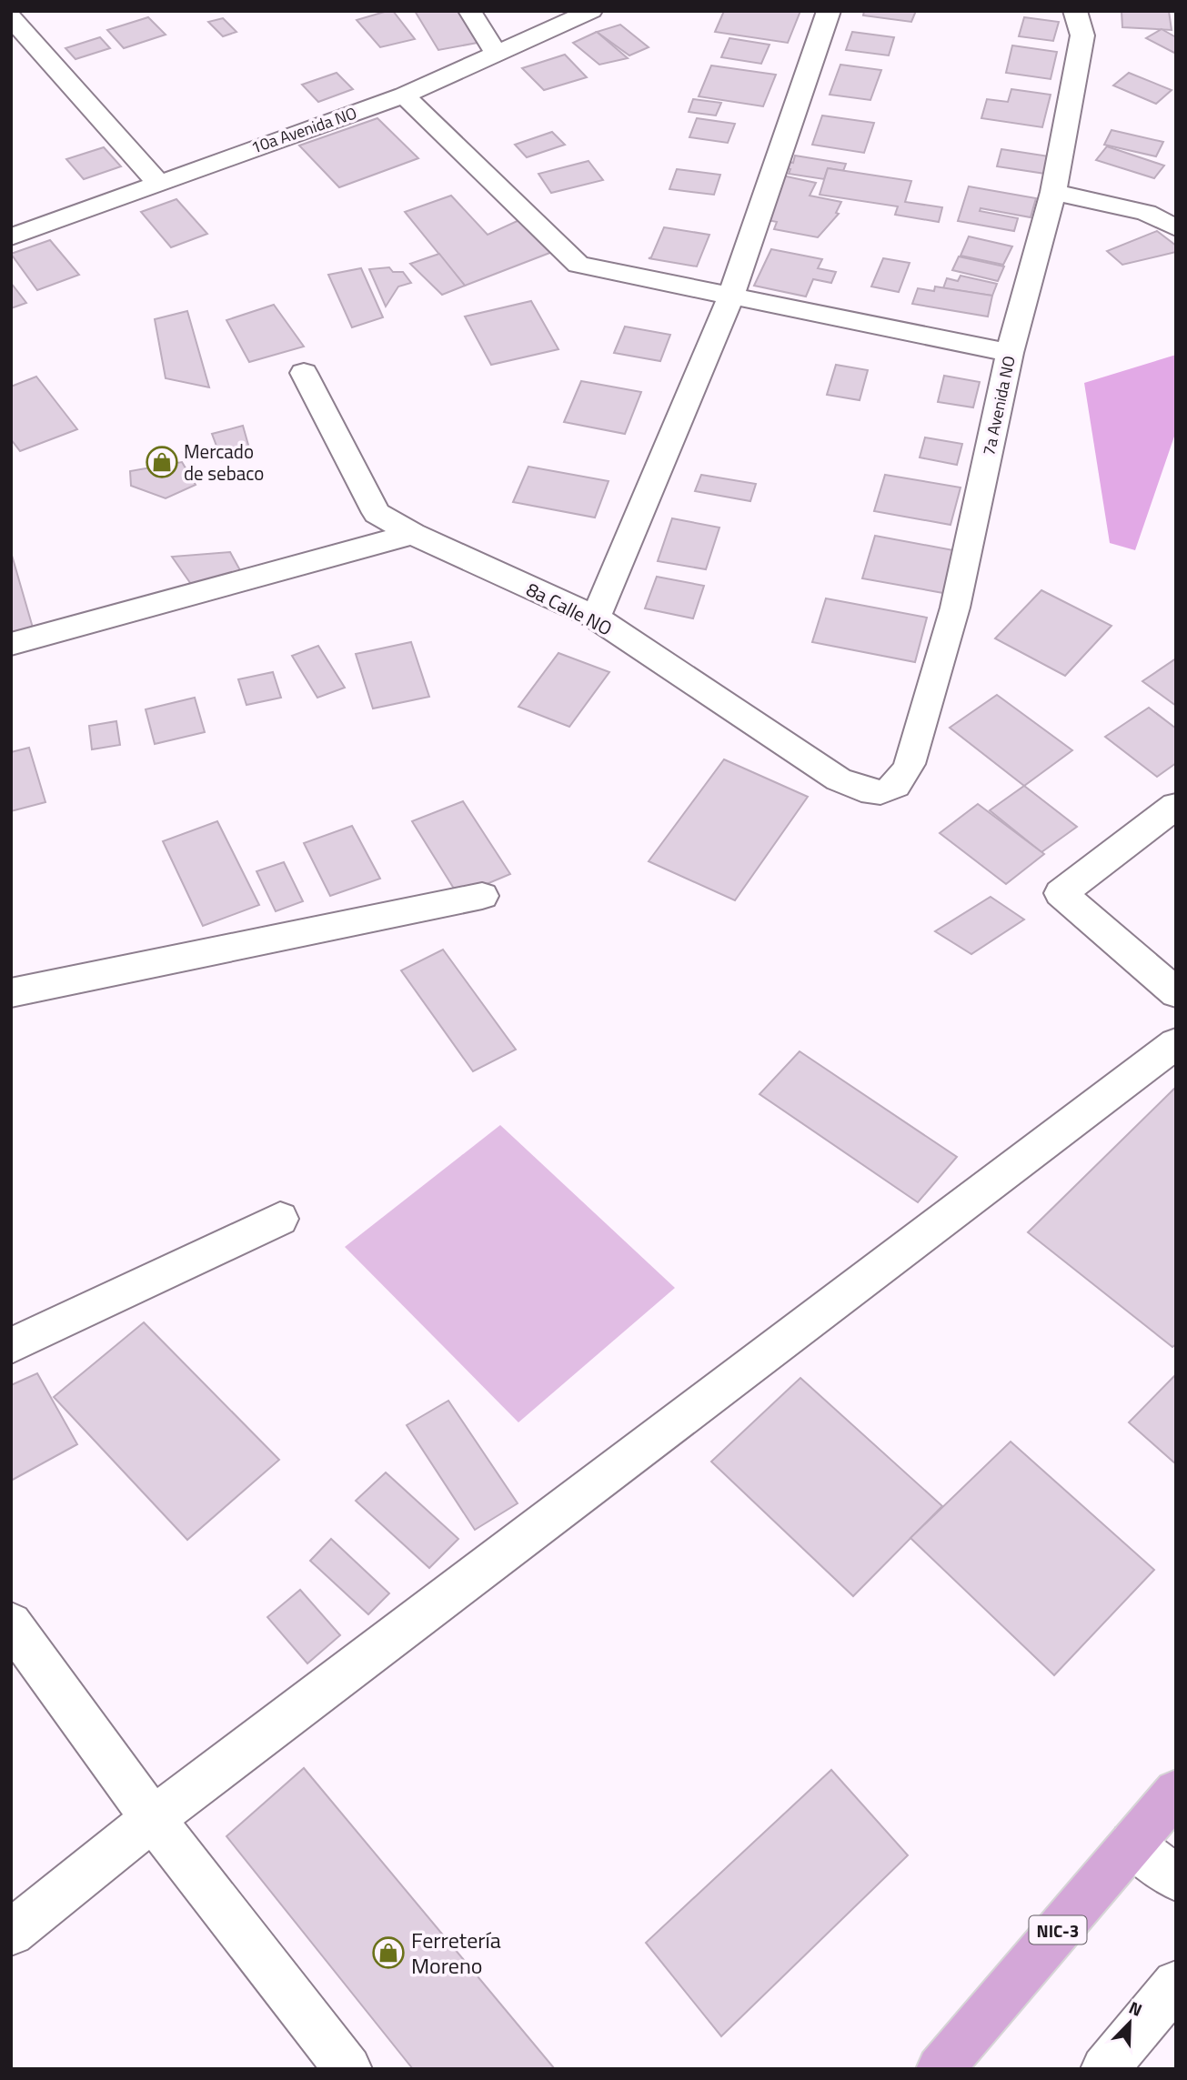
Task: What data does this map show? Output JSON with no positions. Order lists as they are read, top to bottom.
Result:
{
  "streets": {
    "main road": ["NIC-3"],
    "street": ["10a Avenida NO", "7a Avenida NO", "8a Calle NO"]
  },
  "crossings": [
    ["7a Avenida NO", "8a Calle NO"]
  ],
  "places": {
    "shop": ["Mercado de sebaco", "Ferretería Moreno"]
  },
  "north": "top right"
}
